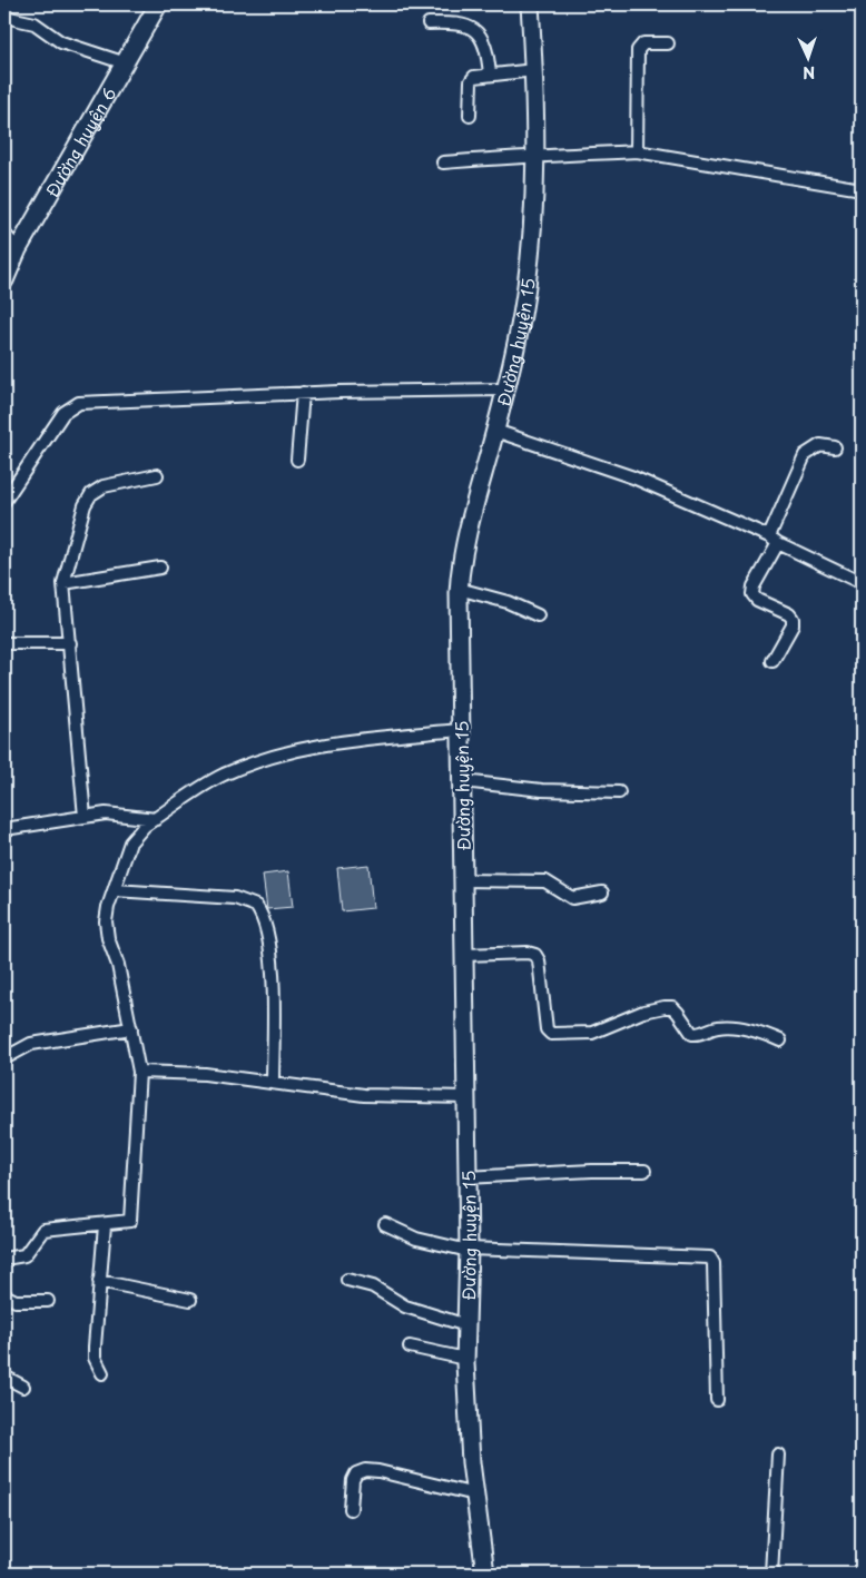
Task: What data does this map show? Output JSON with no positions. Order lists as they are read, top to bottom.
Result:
{
  "streets": {
    "street": ["Đường huyện 6", "Đường huyện 15"]
  },
  "north": "bottom"
}
